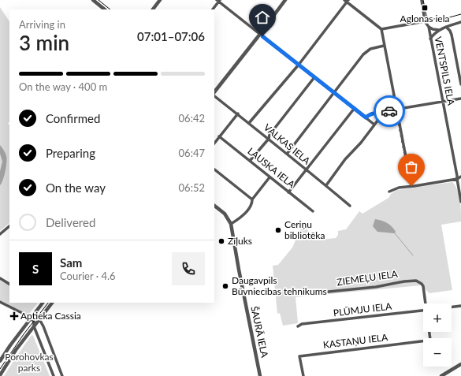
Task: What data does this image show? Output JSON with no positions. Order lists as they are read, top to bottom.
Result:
{
  "streets": {
    "street": [
      "VENTSPILS IELA",
      "VALKAS IELA",
      "LAUSKA IELA",
      "ZIEMEĻU IELA",
      "PLŪMJU IELA",
      "ŠAURĀ IELA",
      "KASTAŅU IELA"
    ]
  },
  "parks": ["Porohovkas parks"],
  "places": {
    "transit": ["Aglonas iela"],
    "other": ["Ceriņu bibliotēka", "Zīļuks", "Daugavpils Būvniecības tehnikums"],
    "health": ["Aptieka Cassia"]
  },
  "page": {
    "heading": ["3 min", "Arriving in", "07:01–07:06"],
    "panel": ["Sam", "Courier · 4.6"],
    "bar": "On the way · 400 m",
    "list": [
      ["Confirmed", "06:42"],
      ["Preparing", "06:47"],
      ["On the way", "06:52"],
      "Delivered"
    ],
    "round": "S",
    "map_buttons": ["+", "−"]
  }
}
